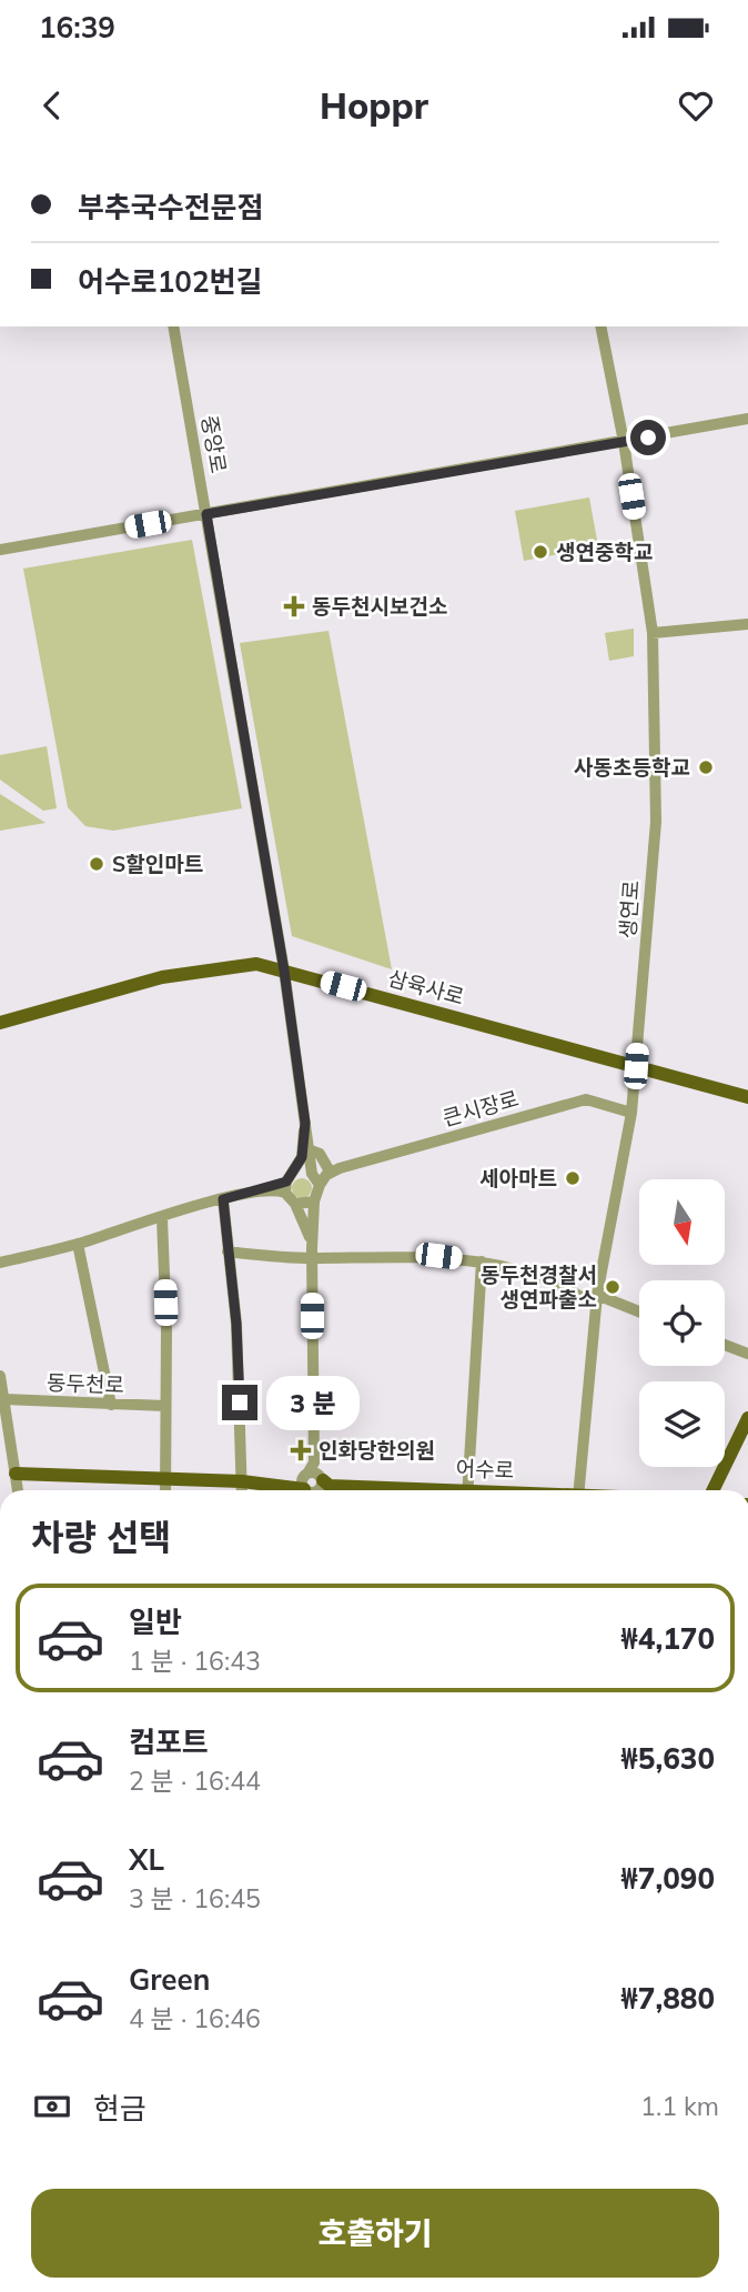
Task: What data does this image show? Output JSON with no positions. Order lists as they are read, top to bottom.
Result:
{
  "streets": {
    "main road": ["삼육사로", "어수로"],
    "street": [
      "중앙로",
      "생연로",
      "큰시장로",
      "동두천로"
    ]
  },
  "crossings": [
    ["중앙로", "삼육사로"],
    ["생연로", "삼육사로"],
    ["생연로", "큰시장로"]
  ],
  "places": {
    "other": [
      "생연중학교",
      "사동초등학교",
      "S할인마트",
      "세아마트",
      "동두천경찰서 생연파출소"
    ],
    "health": ["동두천시보건소", "인화당한의원"]
  },
  "north": "bottom",
  "page": {
    "status": "16:39",
    "header": "Hoppr",
    "banner": ["부추국수전문점", "어수로102번길"],
    "bubble": "3 분",
    "heading": "차량 선택",
    "list": [
      {
        "name": "일반",
        "note": "1 분 · 16:43",
        "value": "₩4,170"
      },
      {
        "name": "컴포트",
        "note": "2 분 · 16:44",
        "value": "₩5,630"
      },
      {
        "name": "XL",
        "note": "3 분 · 16:45",
        "value": "₩7,090"
      },
      {
        "name": "Green",
        "note": "4 분 · 16:46",
        "value": "₩7,880"
      }
    ],
    "pay": ["현금", "1.1 km"],
    "buttons": "호출하기"
  }
}
